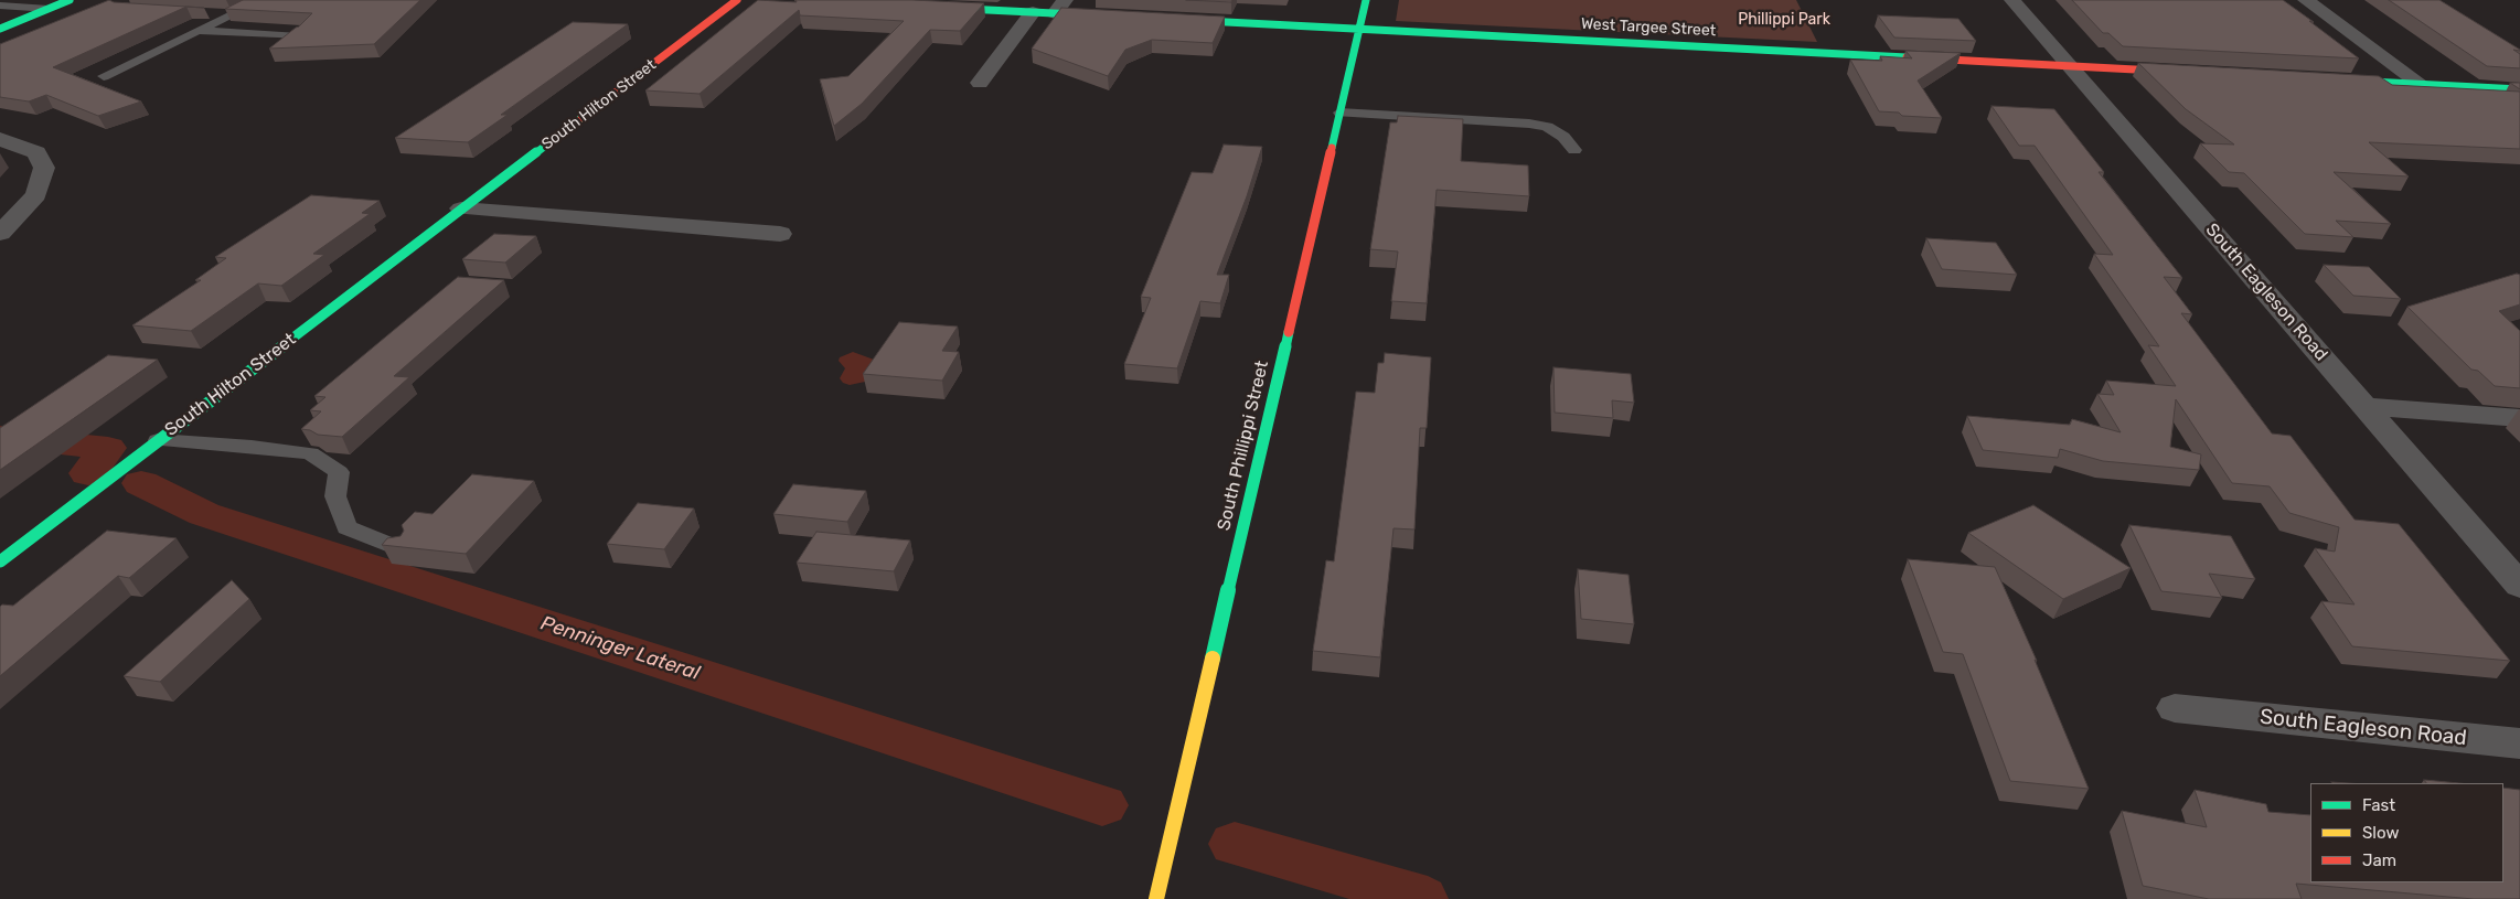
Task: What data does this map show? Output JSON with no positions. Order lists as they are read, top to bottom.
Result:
{
  "streets": {
    "street": [
      "West Targee Street",
      "South Hilton Street",
      "South Eagleson Road",
      "South Phillippi Street"
    ]
  },
  "crossings": [
    ["West Targee Street", "South Eagleson Road"],
    ["West Targee Street", "South Phillippi Street"]
  ],
  "water": ["Penninger Lateral"],
  "parks": ["Phillippi Park"],
  "legend": ["Fast", "Slow", "Jam"]
}
